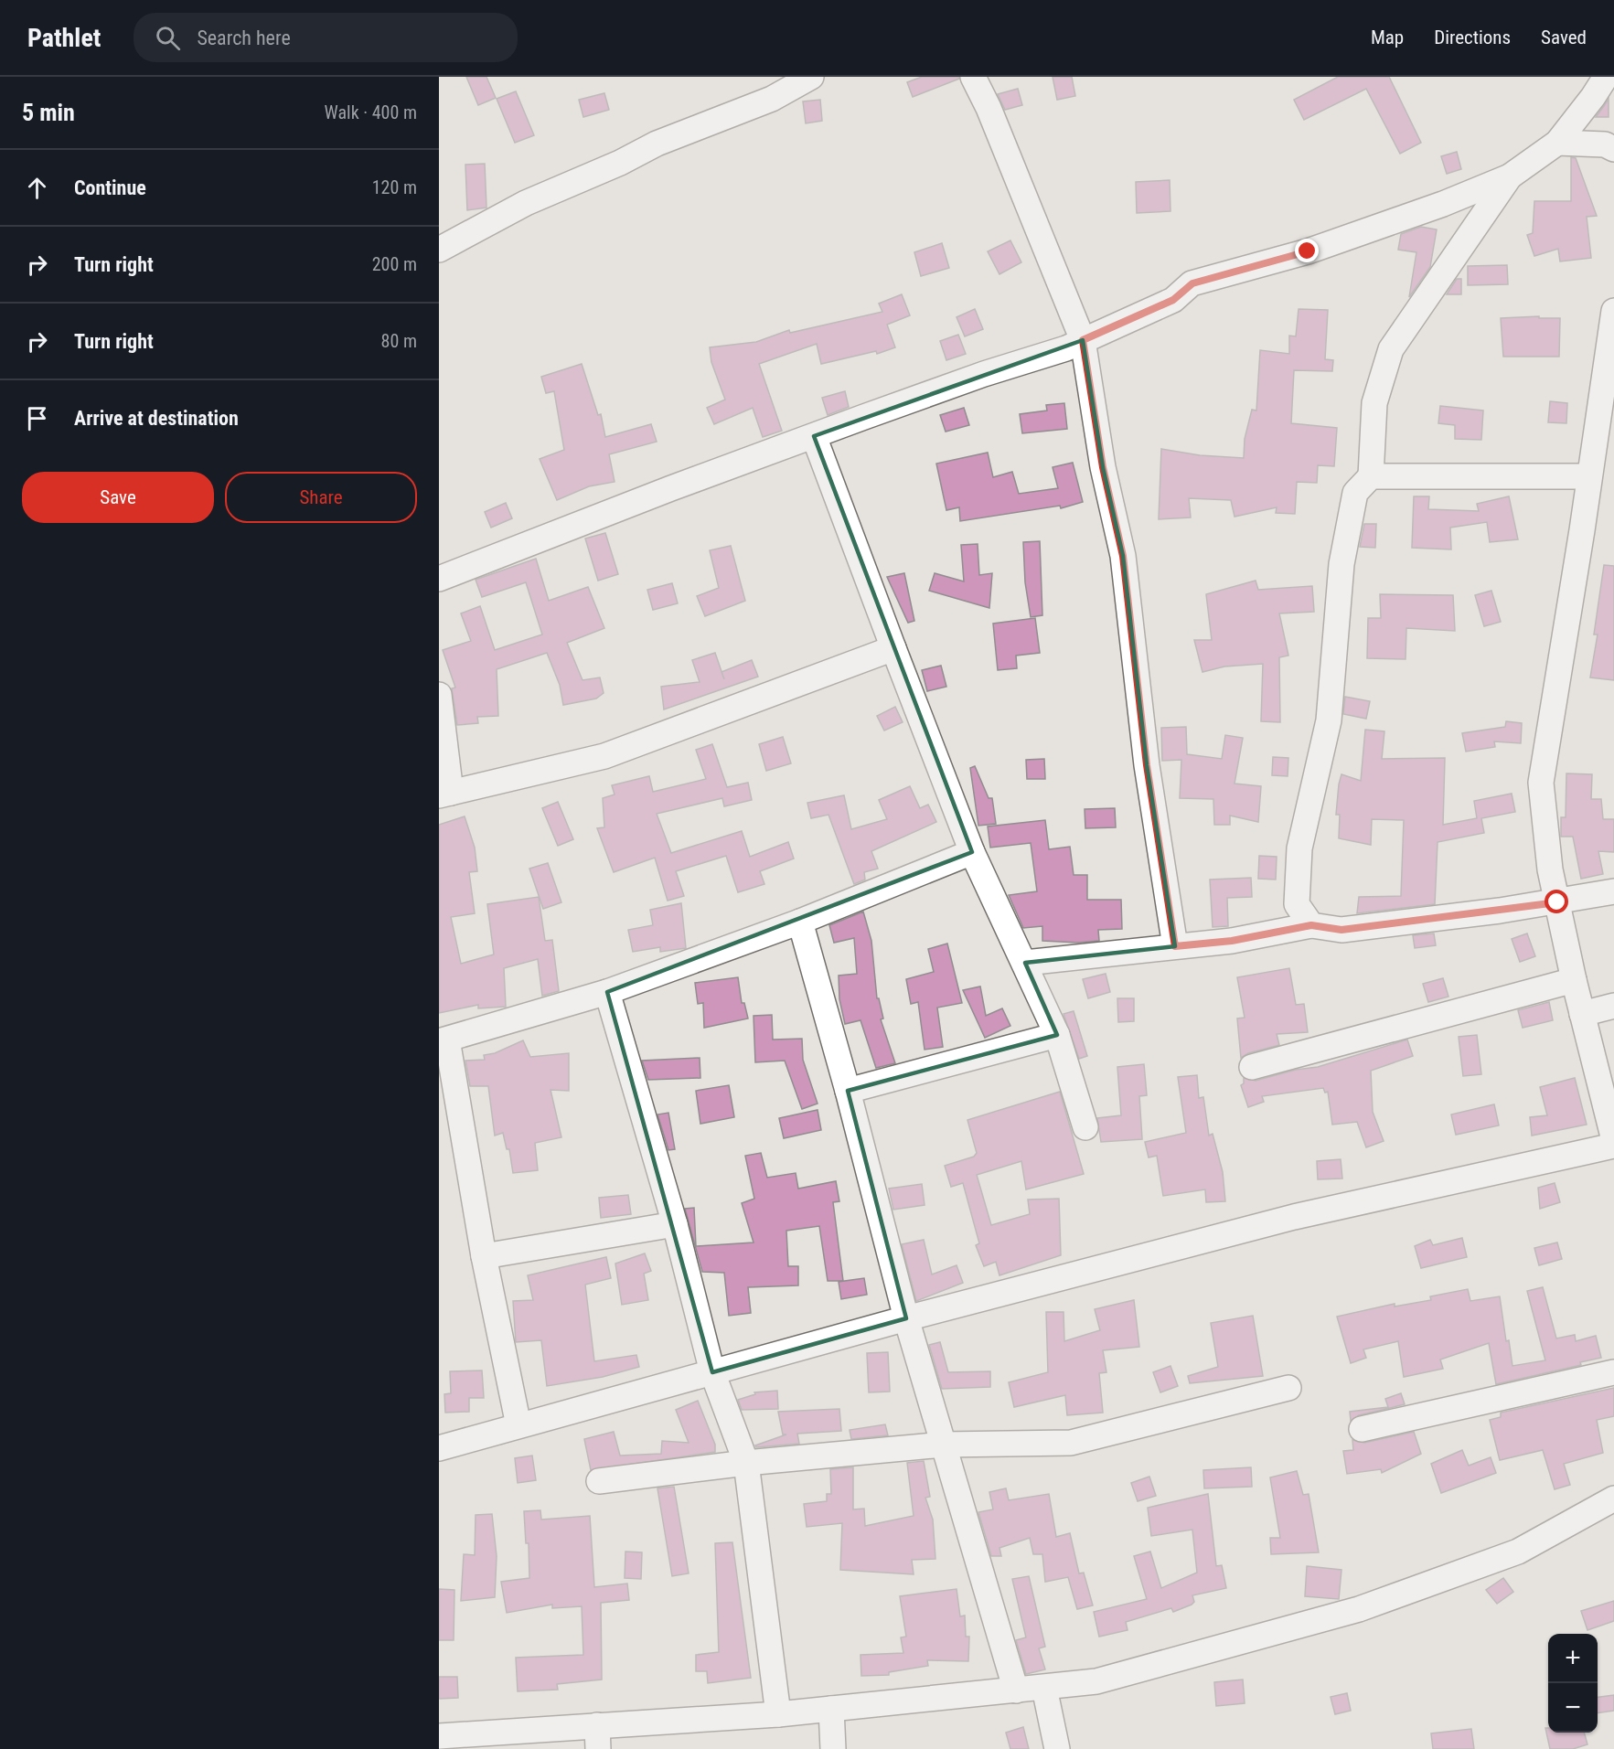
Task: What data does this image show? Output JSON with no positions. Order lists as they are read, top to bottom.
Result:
{
  "page": {
    "header": "Pathlet",
    "search": "Search here",
    "nav": ["Map", "Directions", "Saved"],
    "heading": ["5 min", "Walk · 400 m"],
    "list": [
      ["Continue", "120 m"],
      ["Turn right", "200 m"],
      ["Turn right", "80 m"],
      "Arrive at destination"
    ],
    "buttons": ["Save", "Share"],
    "map_buttons": ["+", "−"]
  }
}
